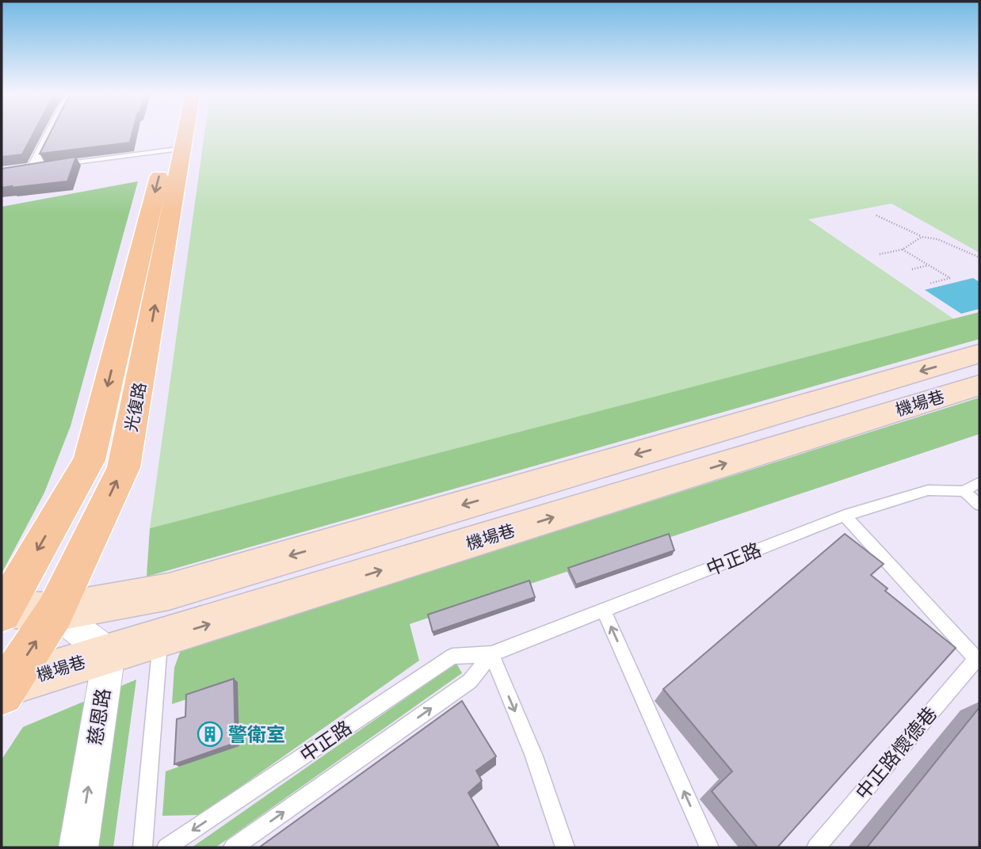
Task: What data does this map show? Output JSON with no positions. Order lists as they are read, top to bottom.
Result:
{
  "streets": {
    "main road": ["光復路"],
    "street": ["機場巷", "慈恩路"],
    "lane": ["中正路", "中正路懷德巷"]
  },
  "crossings": [
    ["機場巷", "光復路"],
    ["機場巷", "慈恩路"]
  ],
  "one_way": ["慈恩路"],
  "places": {
    "building": ["警衛室"]
  }
}
